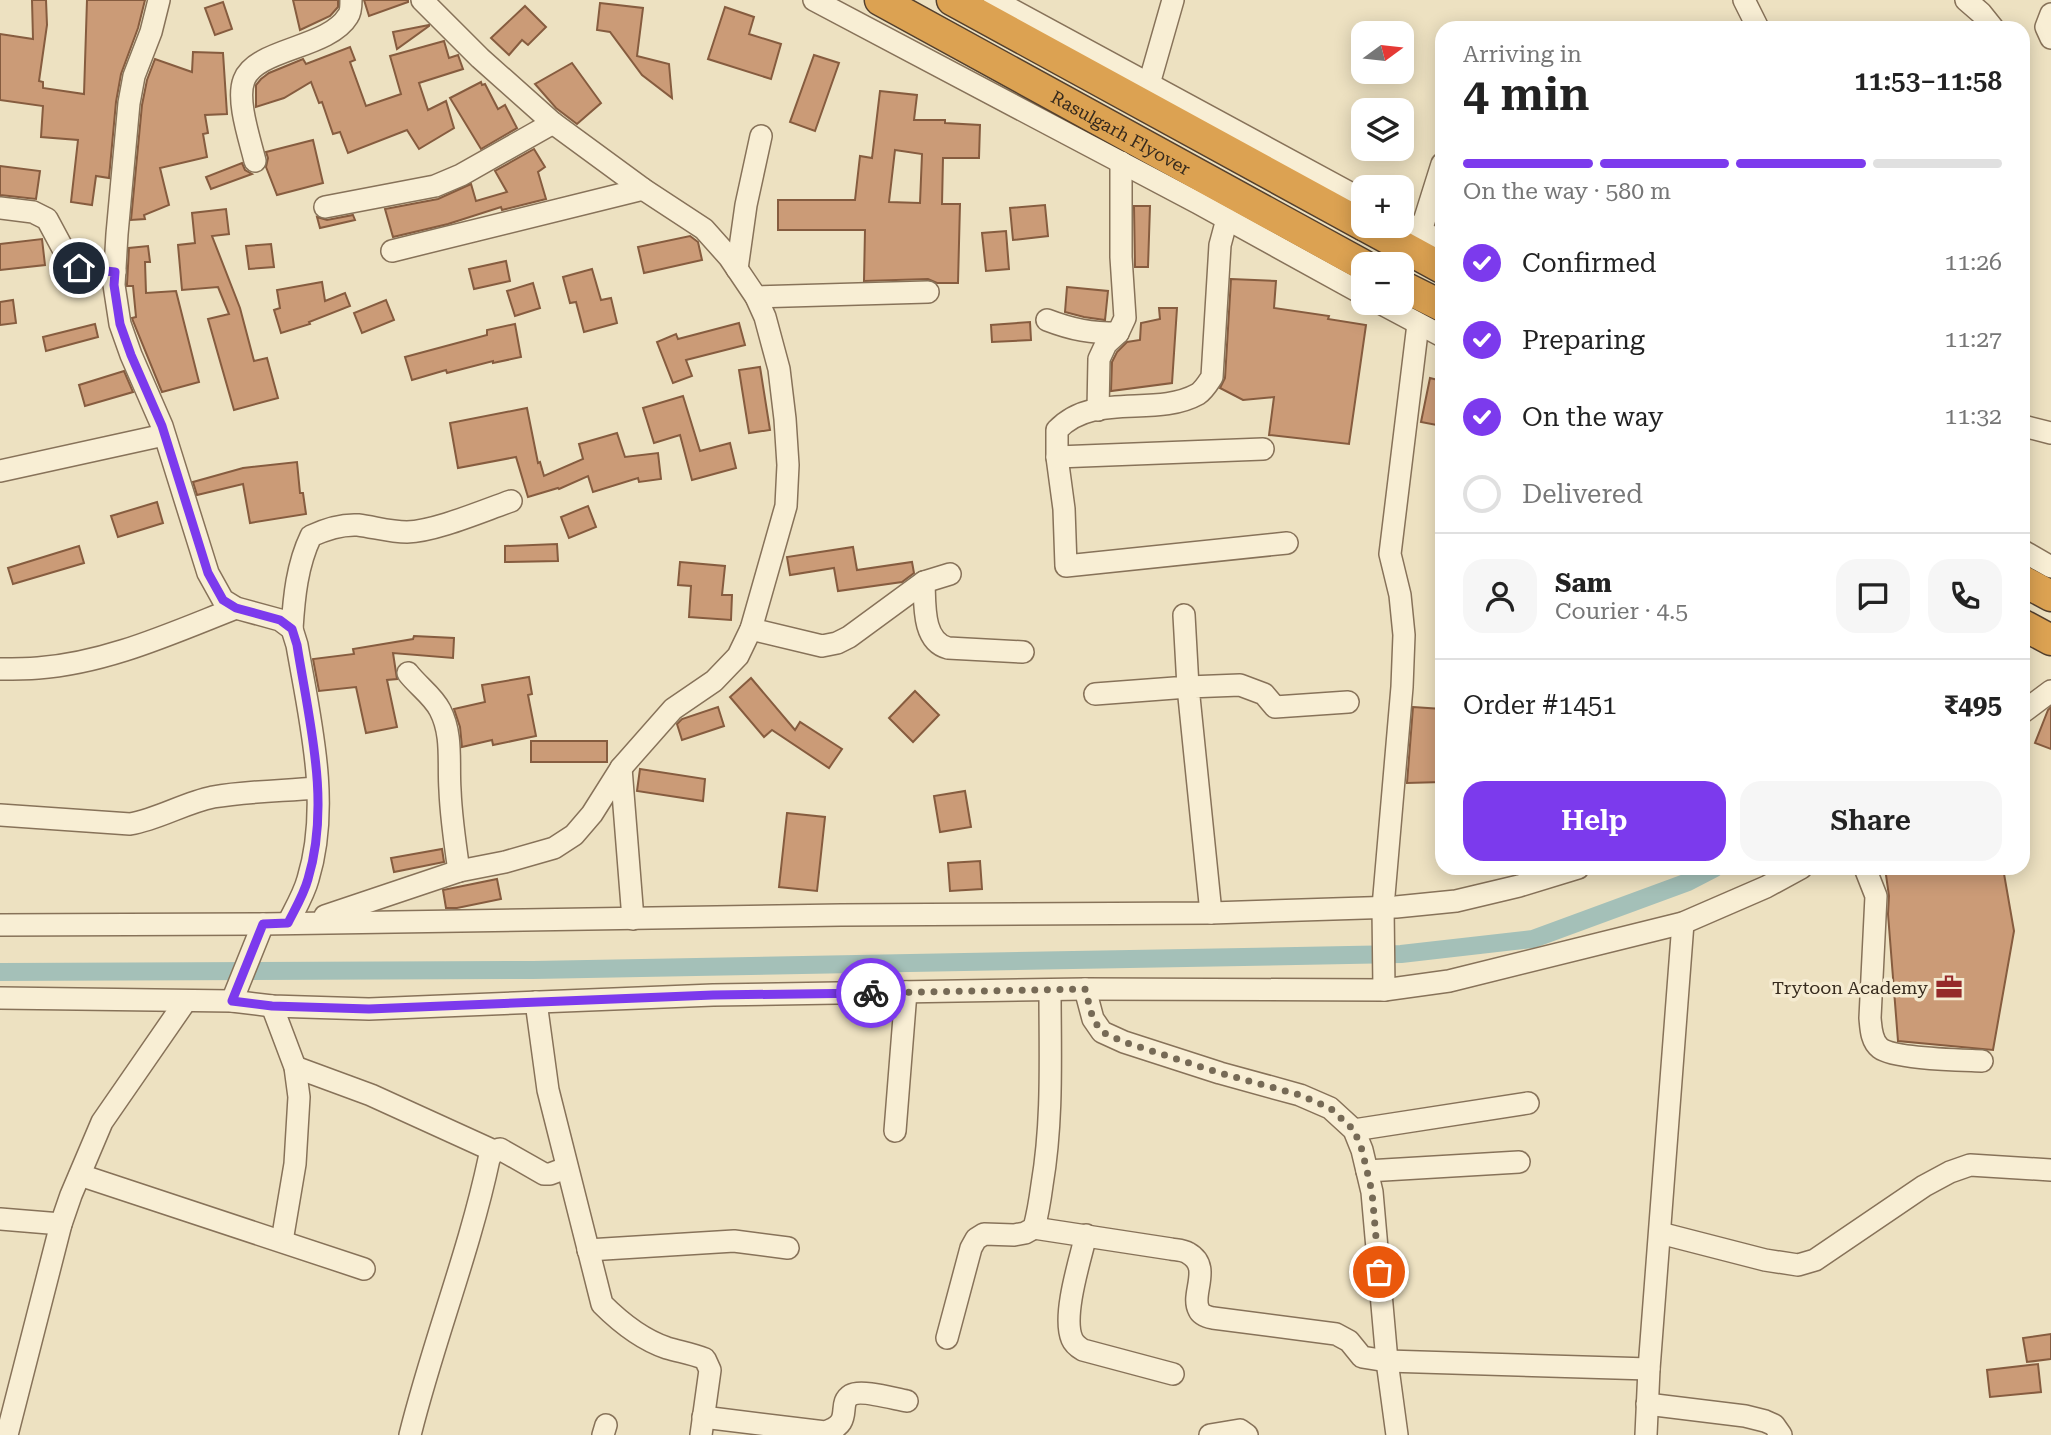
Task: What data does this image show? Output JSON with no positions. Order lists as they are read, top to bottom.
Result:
{
  "streets": {
    "highway": ["Rasulgarh Flyover"]
  },
  "places": {
    "office": ["Trytoon Academy"]
  },
  "north": "right",
  "page": {
    "map_buttons": ["+", "−"],
    "heading": ["4 min", "Arriving in", "11:53–11:58"],
    "panel": [
      "Sam",
      "Courier · 4.5",
      "Order #1451",
      "₹495"
    ],
    "bar": "On the way · 580 m",
    "list": [
      ["Confirmed", "11:26"],
      ["Preparing", "11:27"],
      ["On the way", "11:32"],
      "Delivered"
    ],
    "buttons": ["Help", "Share"]
  }
}
